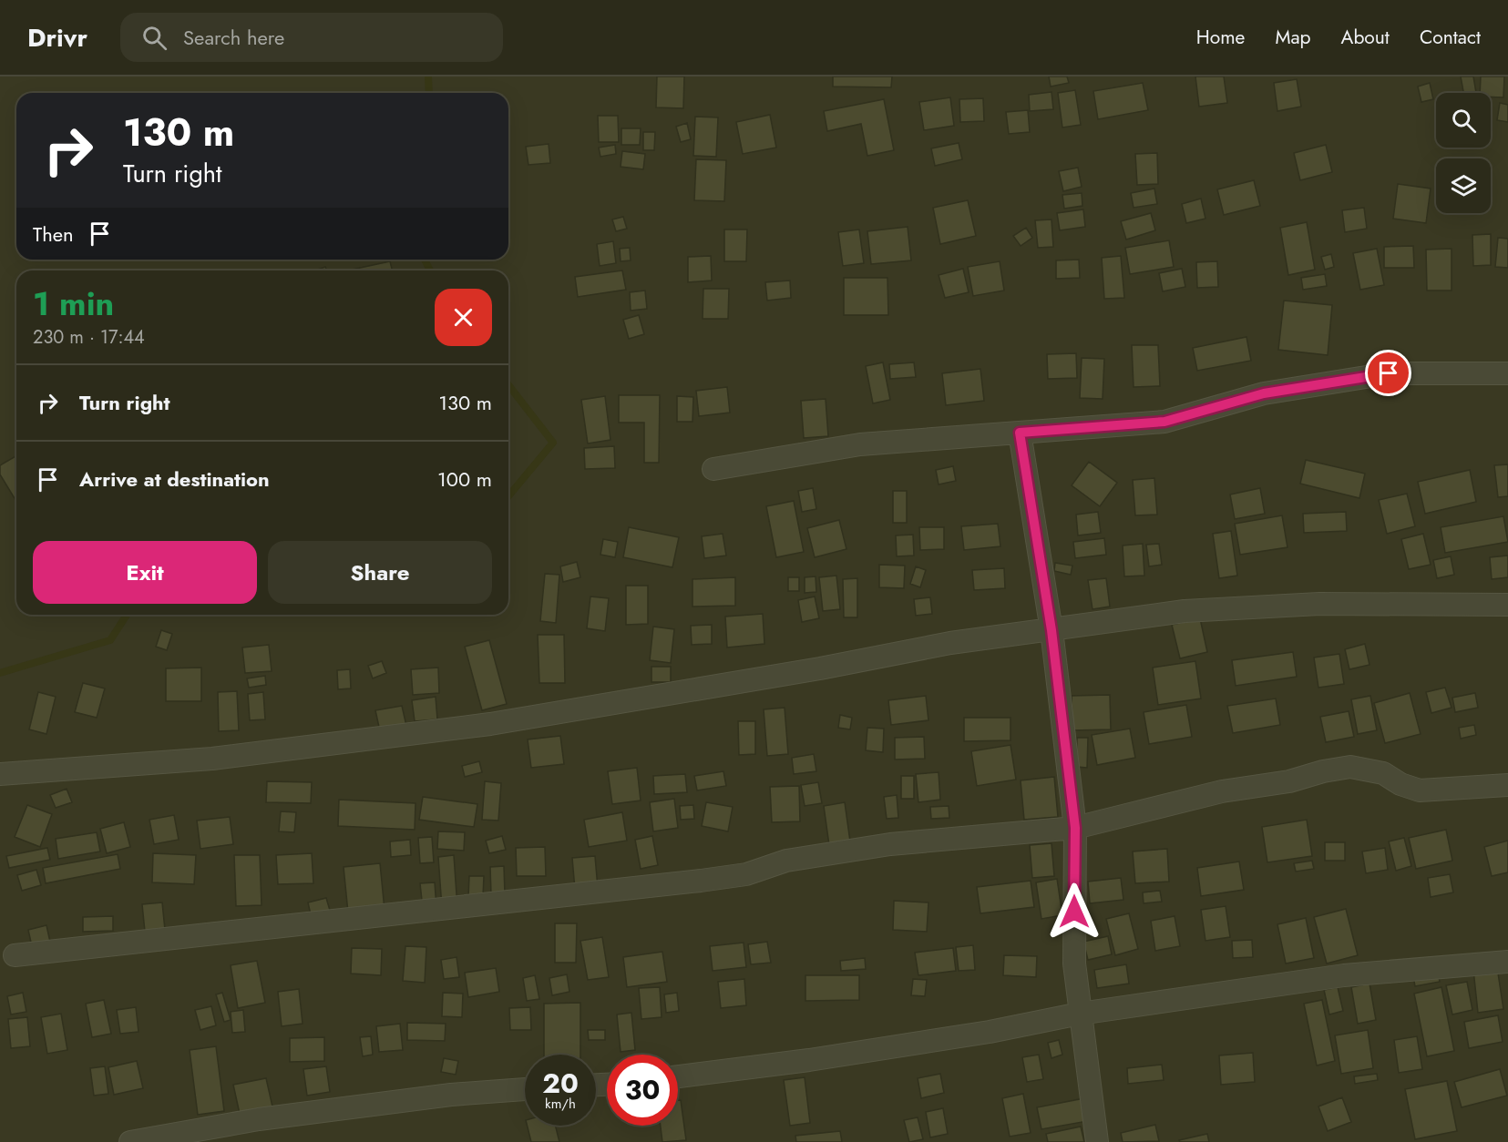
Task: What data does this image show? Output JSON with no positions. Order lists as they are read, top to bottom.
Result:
{
  "page": {
    "header": "Drivr",
    "search": "Search here",
    "nav": [
      "Home",
      "Map",
      "About",
      "Contact"
    ],
    "turn": ["130 m", "Turn right"],
    "then": "Then",
    "heading": ["1 min", "230 m · 17:44"],
    "list": [
      {
        "name": "Turn right",
        "value": "130 m"
      },
      {
        "name": "Arrive at destination",
        "value": "100 m"
      }
    ],
    "buttons": ["Exit", "Share"],
    "speed": "20 km/h",
    "limit": "30"
  }
}
